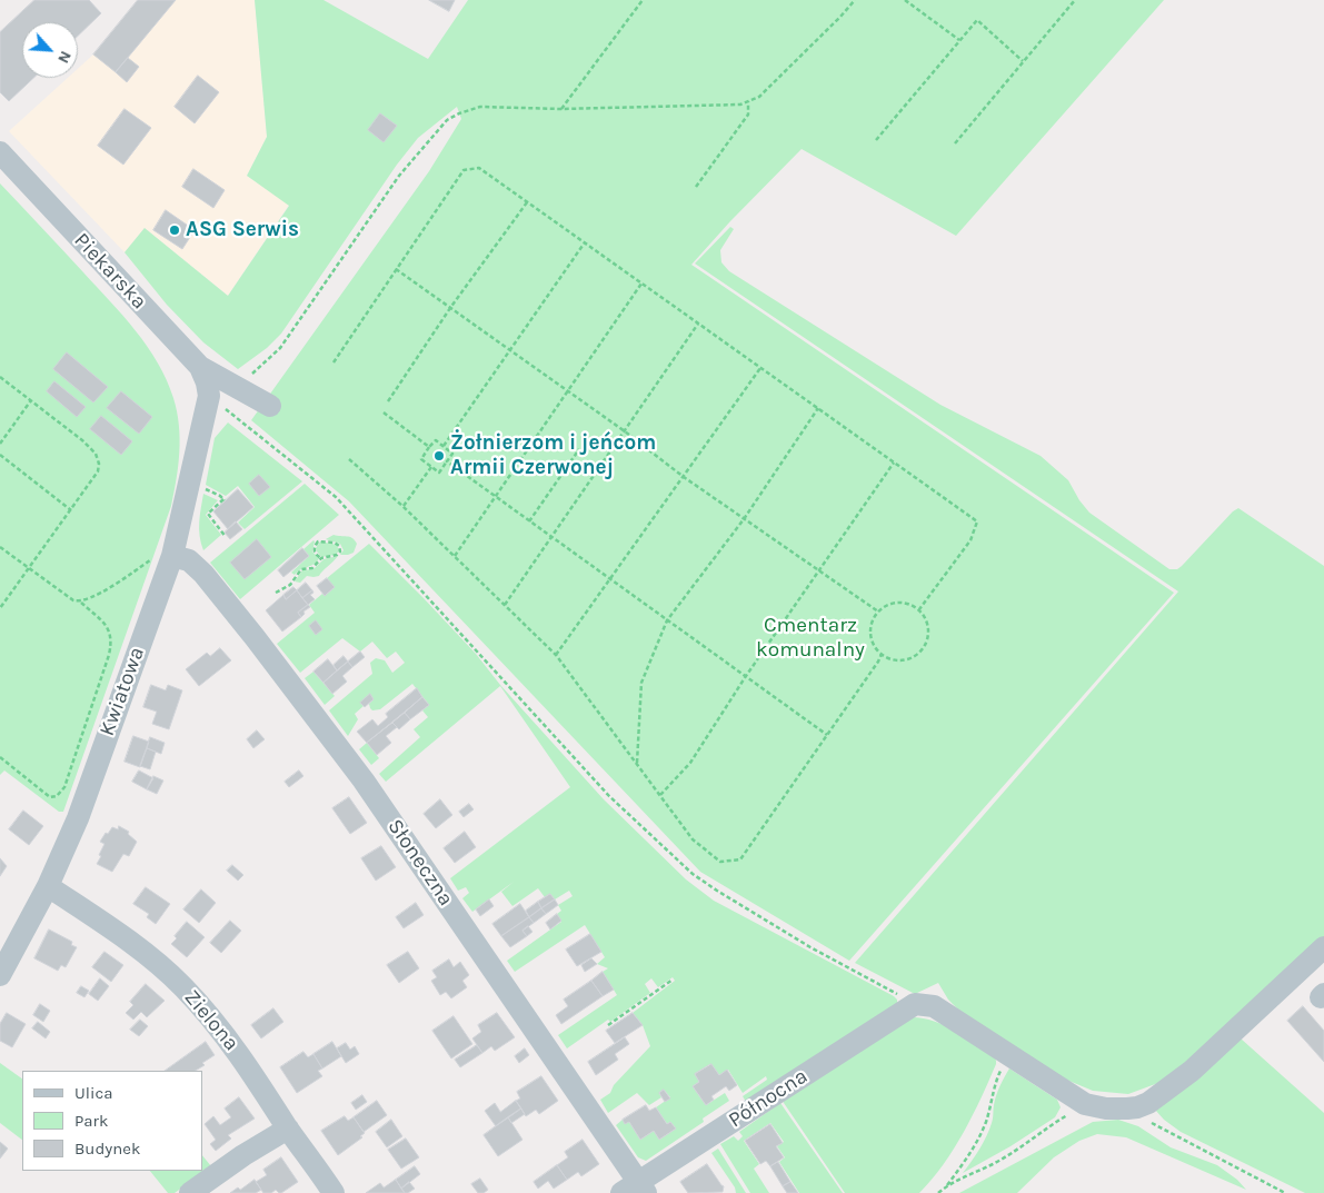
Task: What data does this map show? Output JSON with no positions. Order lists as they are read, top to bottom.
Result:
{
  "streets": {
    "street": [
      "Piekarska",
      "Kwiatowa",
      "Słoneczna",
      "Zielona",
      "Północna"
    ]
  },
  "crossings": [
    ["Piekarska", "Kwiatowa"],
    ["Kwiatowa", "Słoneczna"],
    ["Kwiatowa", "Zielona"],
    ["Słoneczna", "Północna"]
  ],
  "parks": ["Cmentarz komunalny"],
  "places": ["ASG Serwis", "Żołnierzom i jeńcom Armii Czerwonej"],
  "legend": ["Ulica", "Park", "Budynek"],
  "north": "bottom right"
}
